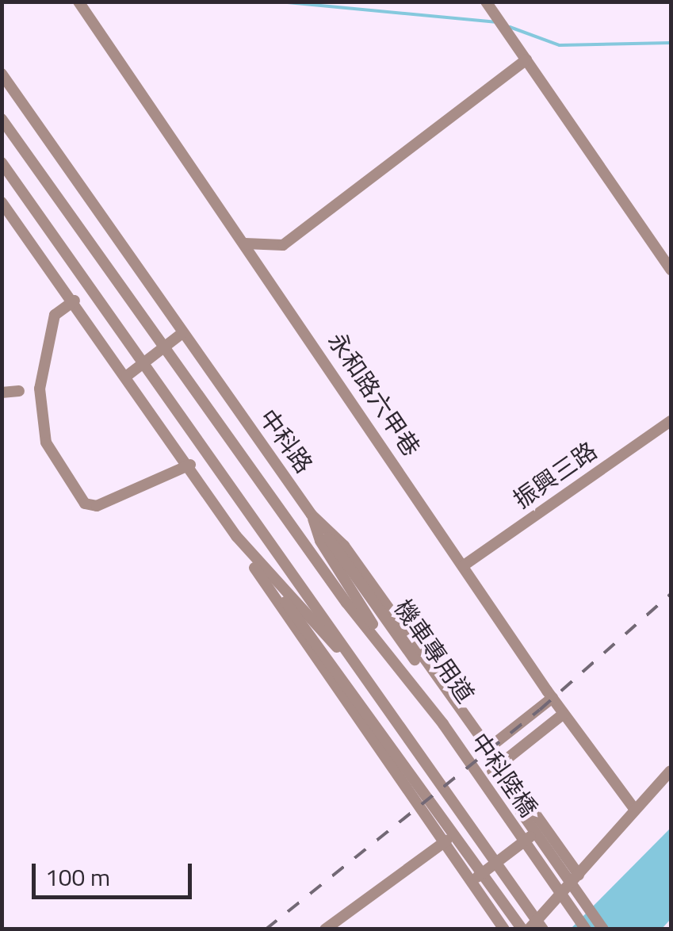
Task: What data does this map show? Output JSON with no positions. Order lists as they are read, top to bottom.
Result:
{
  "streets": {
    "street": [
      "永和路六甲巷",
      "中科路",
      "振興三路",
      "機車專用道",
      "中科陸橋"
    ]
  },
  "crossings": [
    ["永和路六甲巷", "振興三路"],
    ["中科路", "機車專用道"],
    ["中科路", "中科陸橋"]
  ],
  "scale_bar": "100 m"
}
